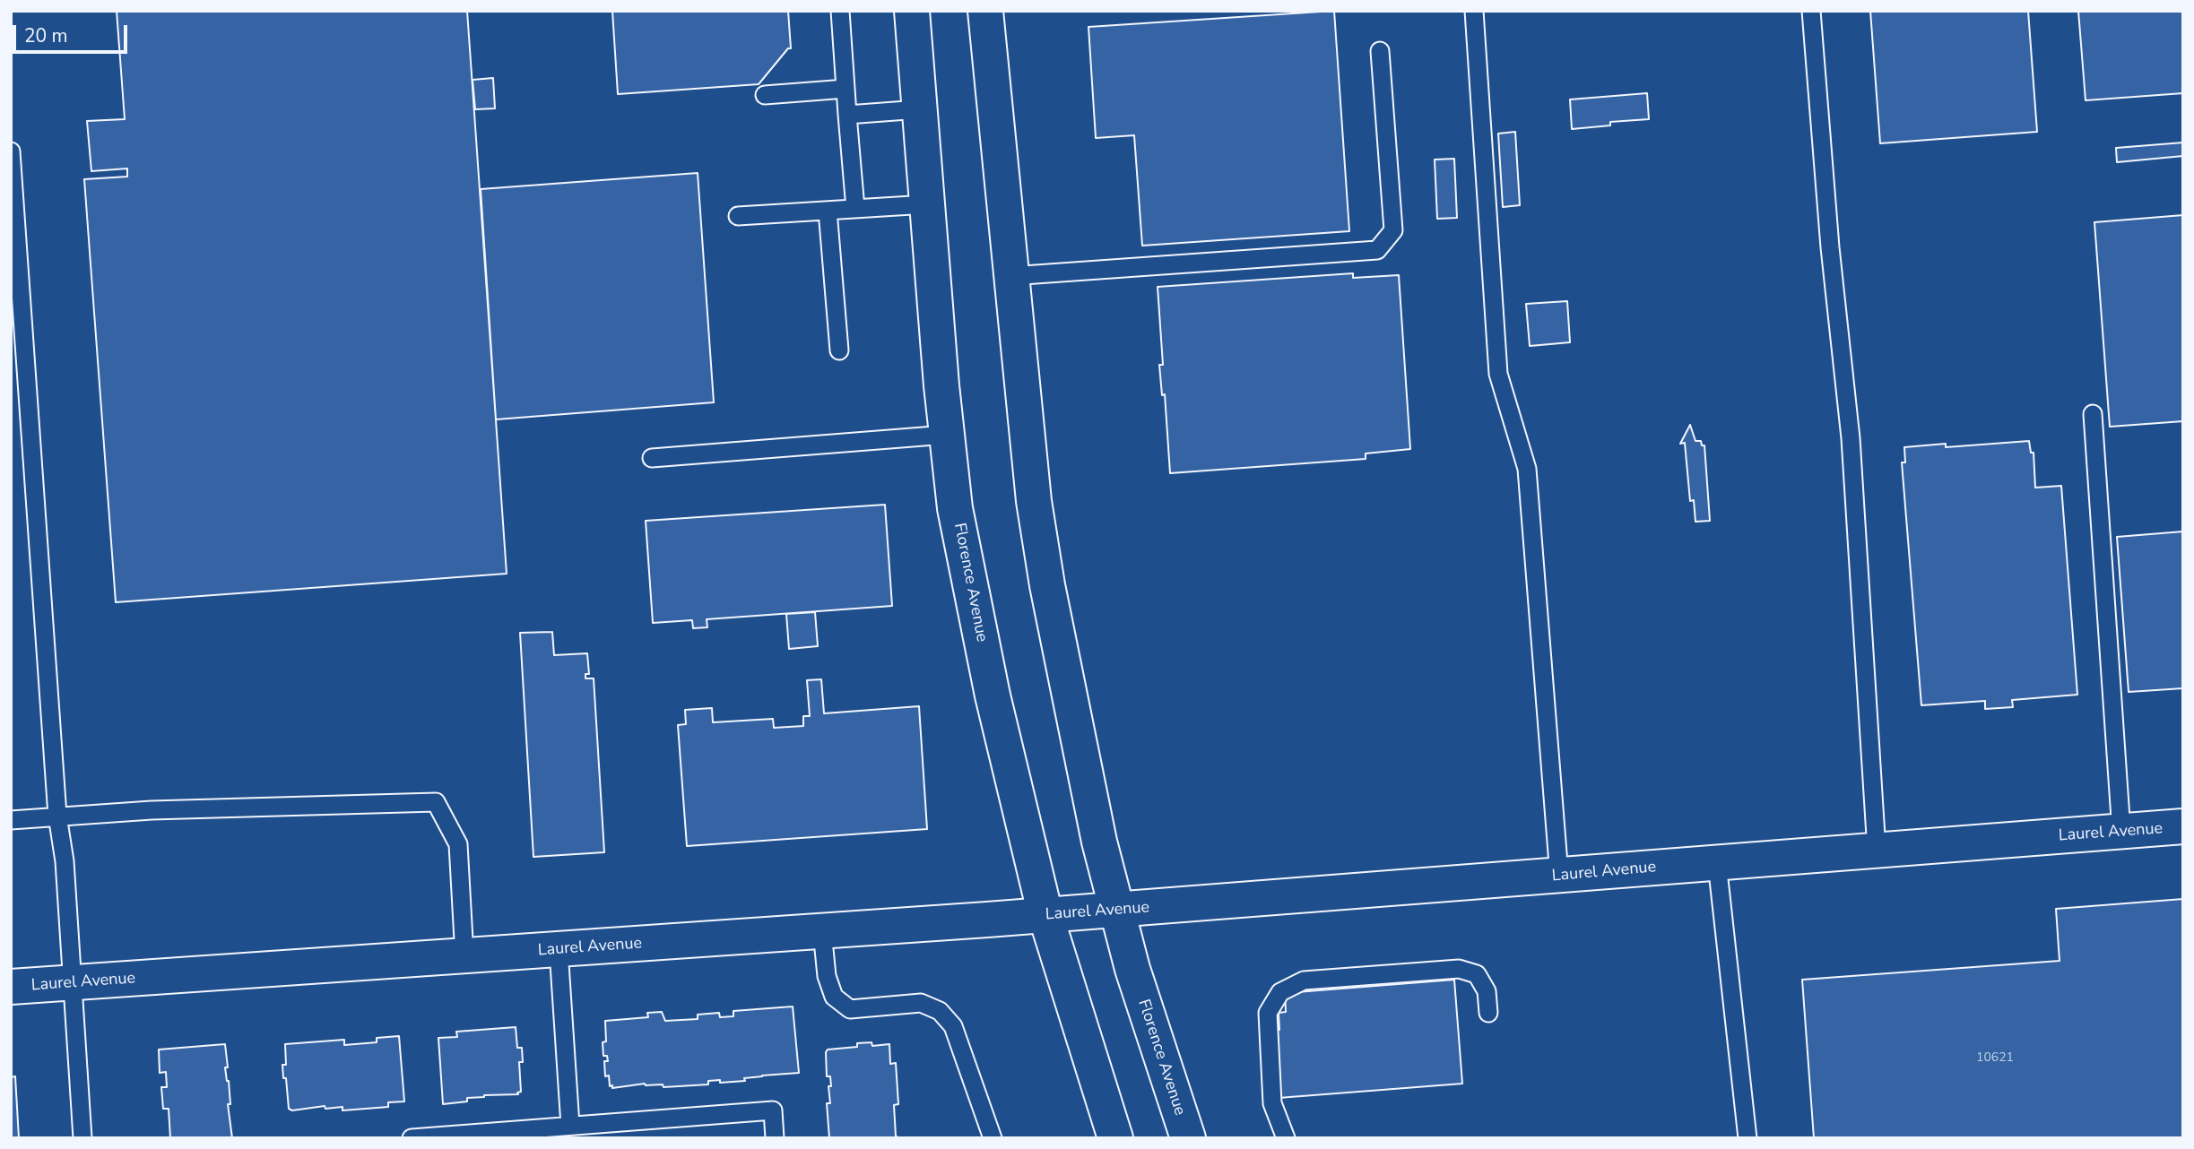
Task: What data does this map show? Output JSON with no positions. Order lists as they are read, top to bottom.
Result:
{
  "streets": {
    "main road": ["Florence Avenue", "Laurel Avenue"]
  },
  "crossings": [
    ["Florence Avenue", "Laurel Avenue"]
  ],
  "house_numbers": ["10621"],
  "scale_bar": "20 m"
}
